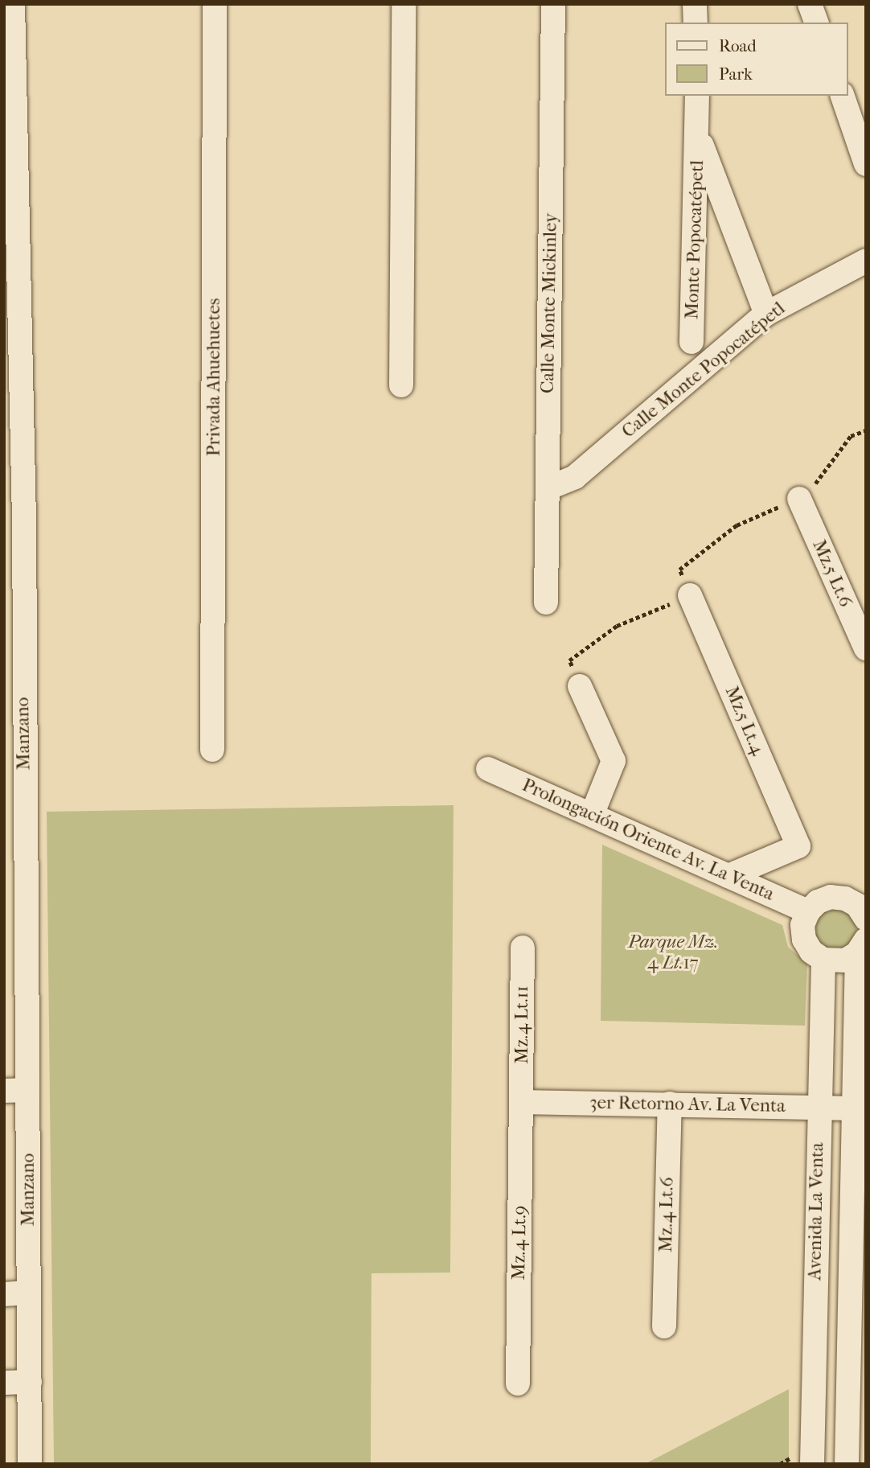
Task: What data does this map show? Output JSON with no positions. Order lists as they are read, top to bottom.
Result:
{
  "streets": {
    "street": [
      "Monte Popocatépetl",
      "Calle Monte Mickinley",
      "Calle Monte Popocatépetl",
      "Privada Ahuehuetes",
      "Mz.5 Lt.6",
      "Mz.5 Lt.4",
      "Manzano",
      "Prolongación Oriente Av. La Venta",
      "Mz.4 Lt.11",
      "3er Retorno Av. La Venta",
      "Avenida La Venta",
      "Mz.4 Lt.6",
      "Mz.4 Lt.9"
    ]
  },
  "crossings": [
    ["Monte Popocatépetl", "Calle Monte Popocatépetl"],
    ["Calle Monte Mickinley", "Calle Monte Popocatépetl"],
    ["Mz.5 Lt.4", "Prolongación Oriente Av. La Venta"],
    ["Mz.4 Lt.11", "3er Retorno Av. La Venta"],
    ["Mz.4 Lt.11", "Mz.4 Lt.9"],
    ["3er Retorno Av. La Venta", "Avenida La Venta"],
    ["3er Retorno Av. La Venta", "Mz.4 Lt.6"],
    ["3er Retorno Av. La Venta", "Mz.4 Lt.9"]
  ],
  "parks": ["Parque Mz. 4 Lt.17"],
  "legend": ["Road", "Park"]
}
